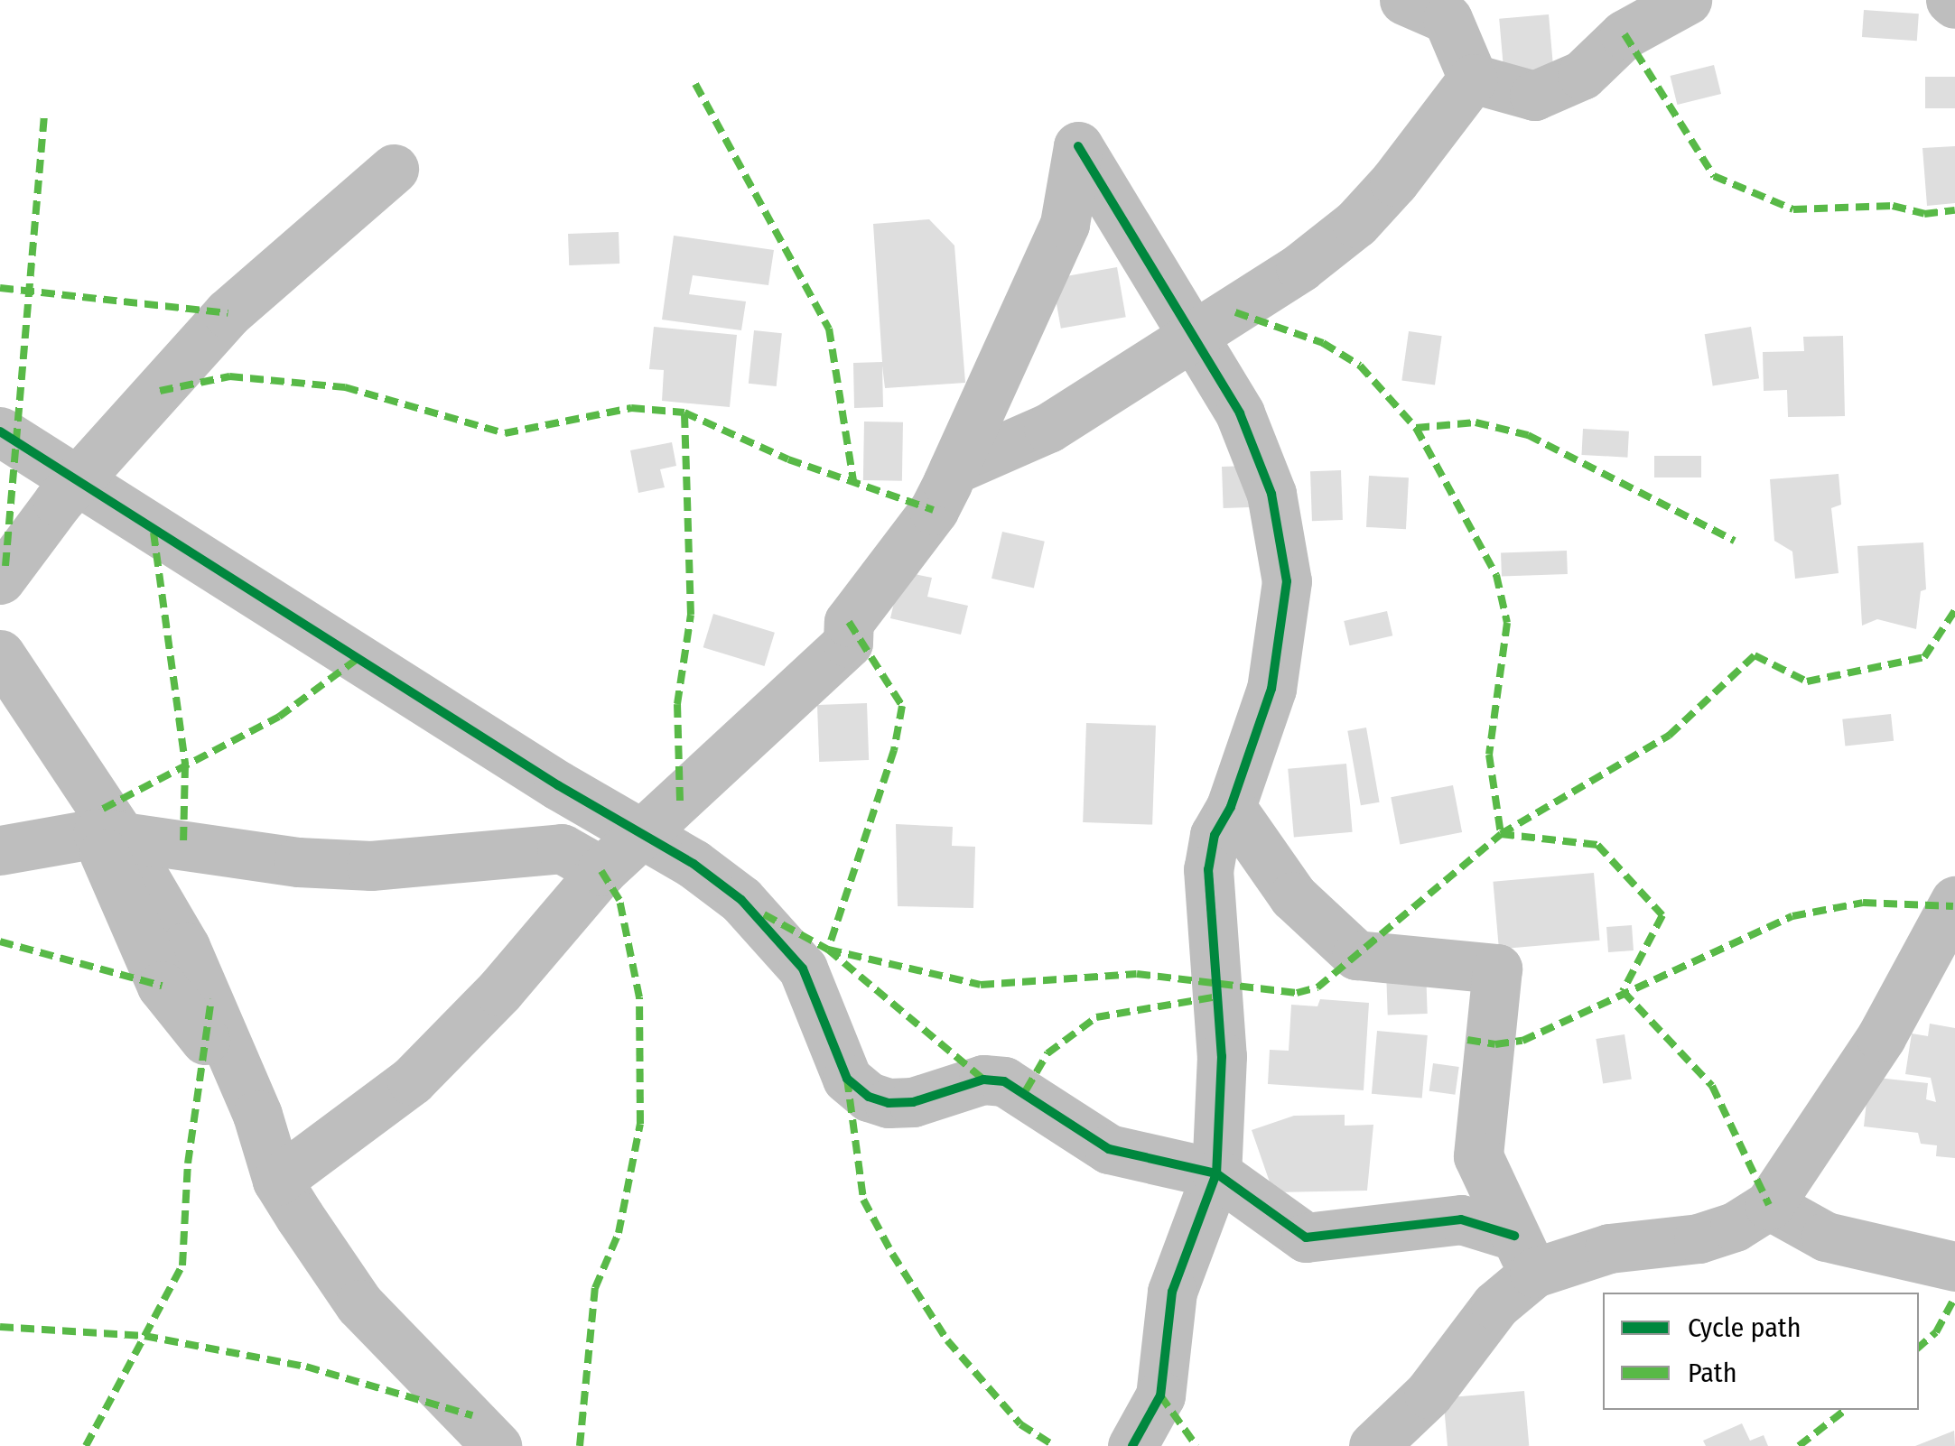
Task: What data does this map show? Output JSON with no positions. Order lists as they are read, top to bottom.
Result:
{
  "legend": ["Cycle path", "Path"]
}
